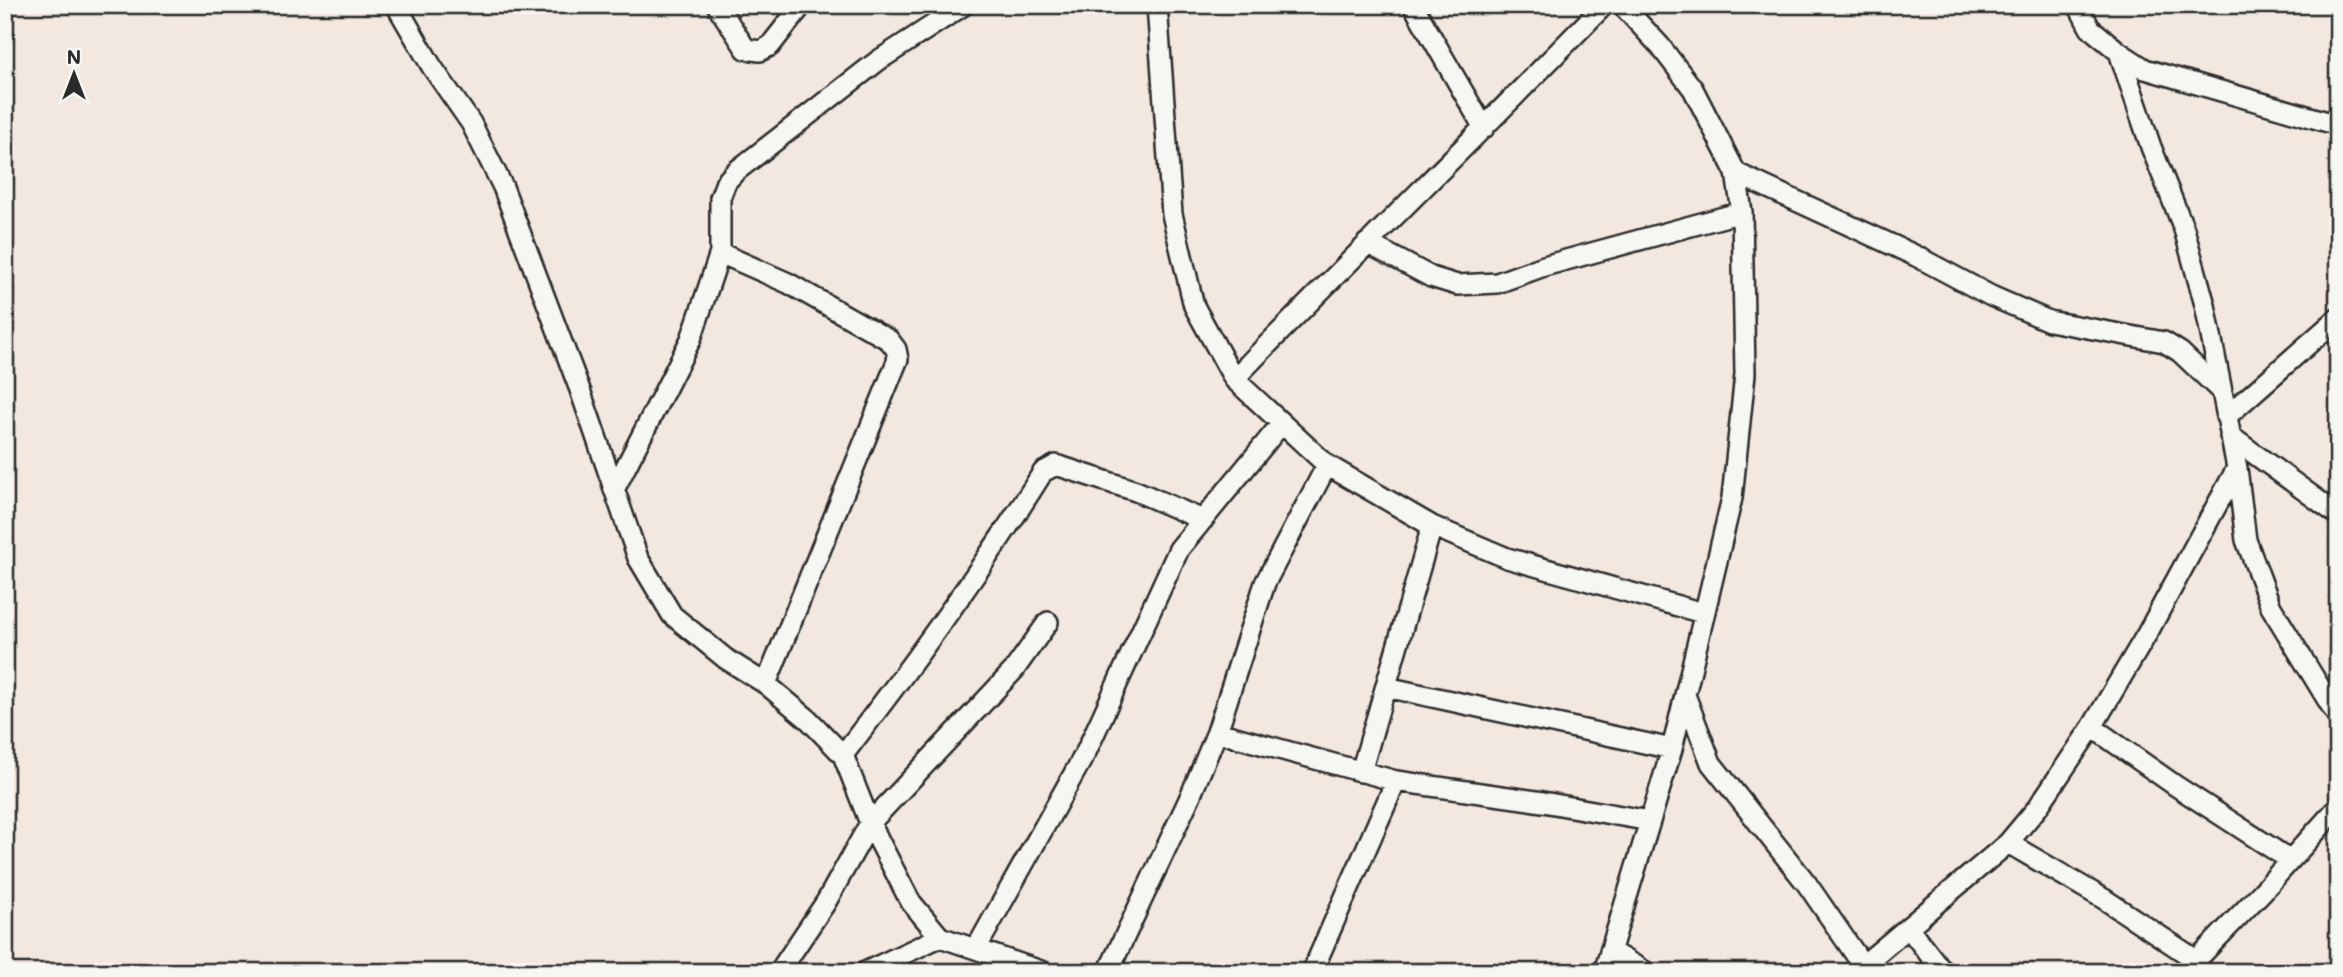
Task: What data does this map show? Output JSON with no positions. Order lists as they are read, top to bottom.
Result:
{
  "north": "top"
}
